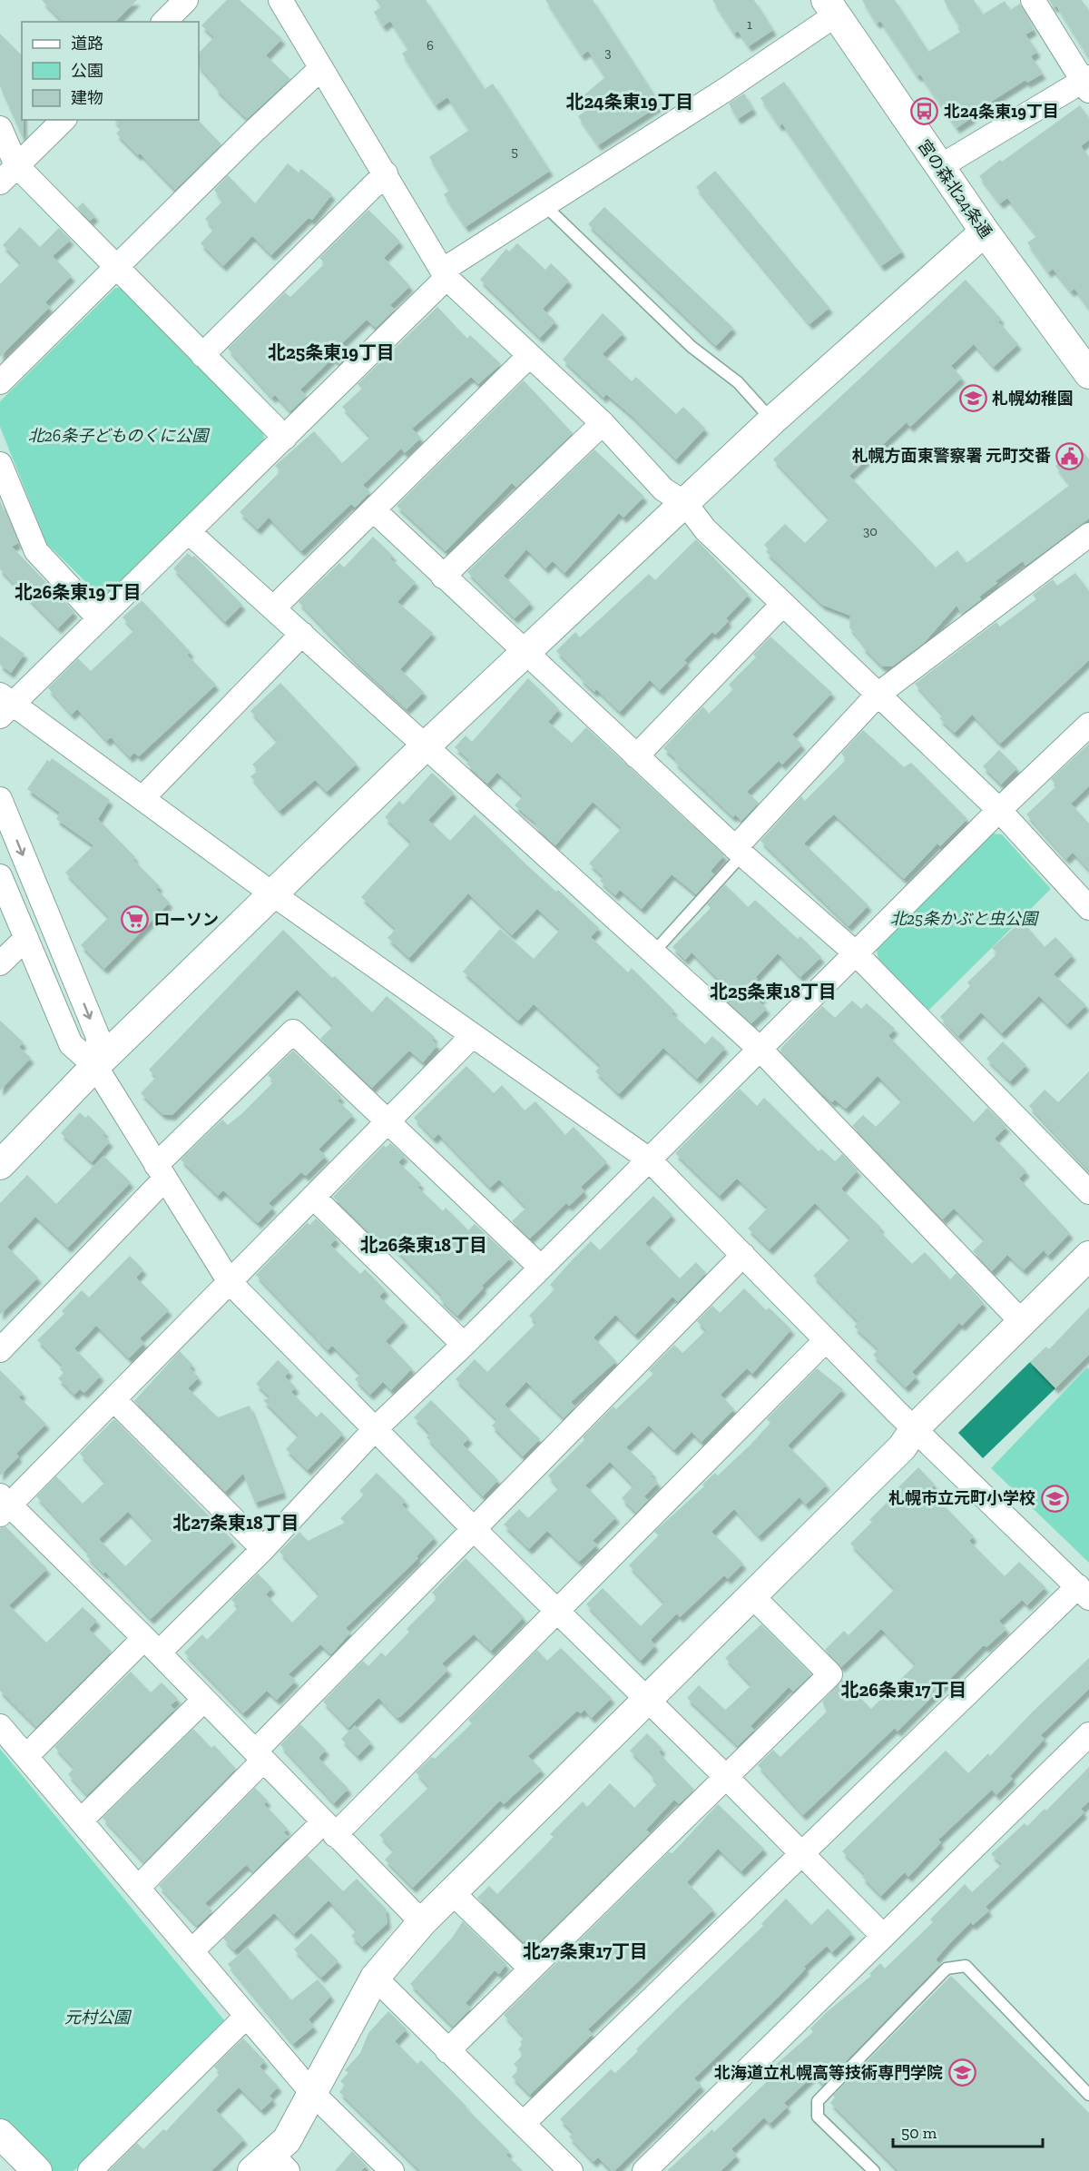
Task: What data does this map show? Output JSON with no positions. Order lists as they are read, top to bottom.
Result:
{
  "streets": {
    "street": ["宮の森北24条通"]
  },
  "districts": [
    "北24条東19丁目",
    "北25条東19丁目",
    "北26条東19丁目",
    "北25条東18丁目",
    "北26条東18丁目",
    "北27条東18丁目",
    "北26条東17丁目",
    "北27条東17丁目"
  ],
  "parks": ["北26条子どものくに公園", "北25条かぶと虫公園", "元村公園"],
  "places": {
    "bus stop": ["北24条東19丁目"],
    "school or university": ["札幌幼稚園", "札幌市立元町小学校", "北海道立札幌高等技術専門学院"],
    "public building": ["札幌方面東警察署 元町交番"],
    "supermarket": ["ローソン"]
  },
  "house_numbers": [
    "1",
    "6",
    "3",
    "5",
    "30"
  ],
  "legend": ["道路", "公園", "建物"],
  "scale_bar": "50 m"
}
